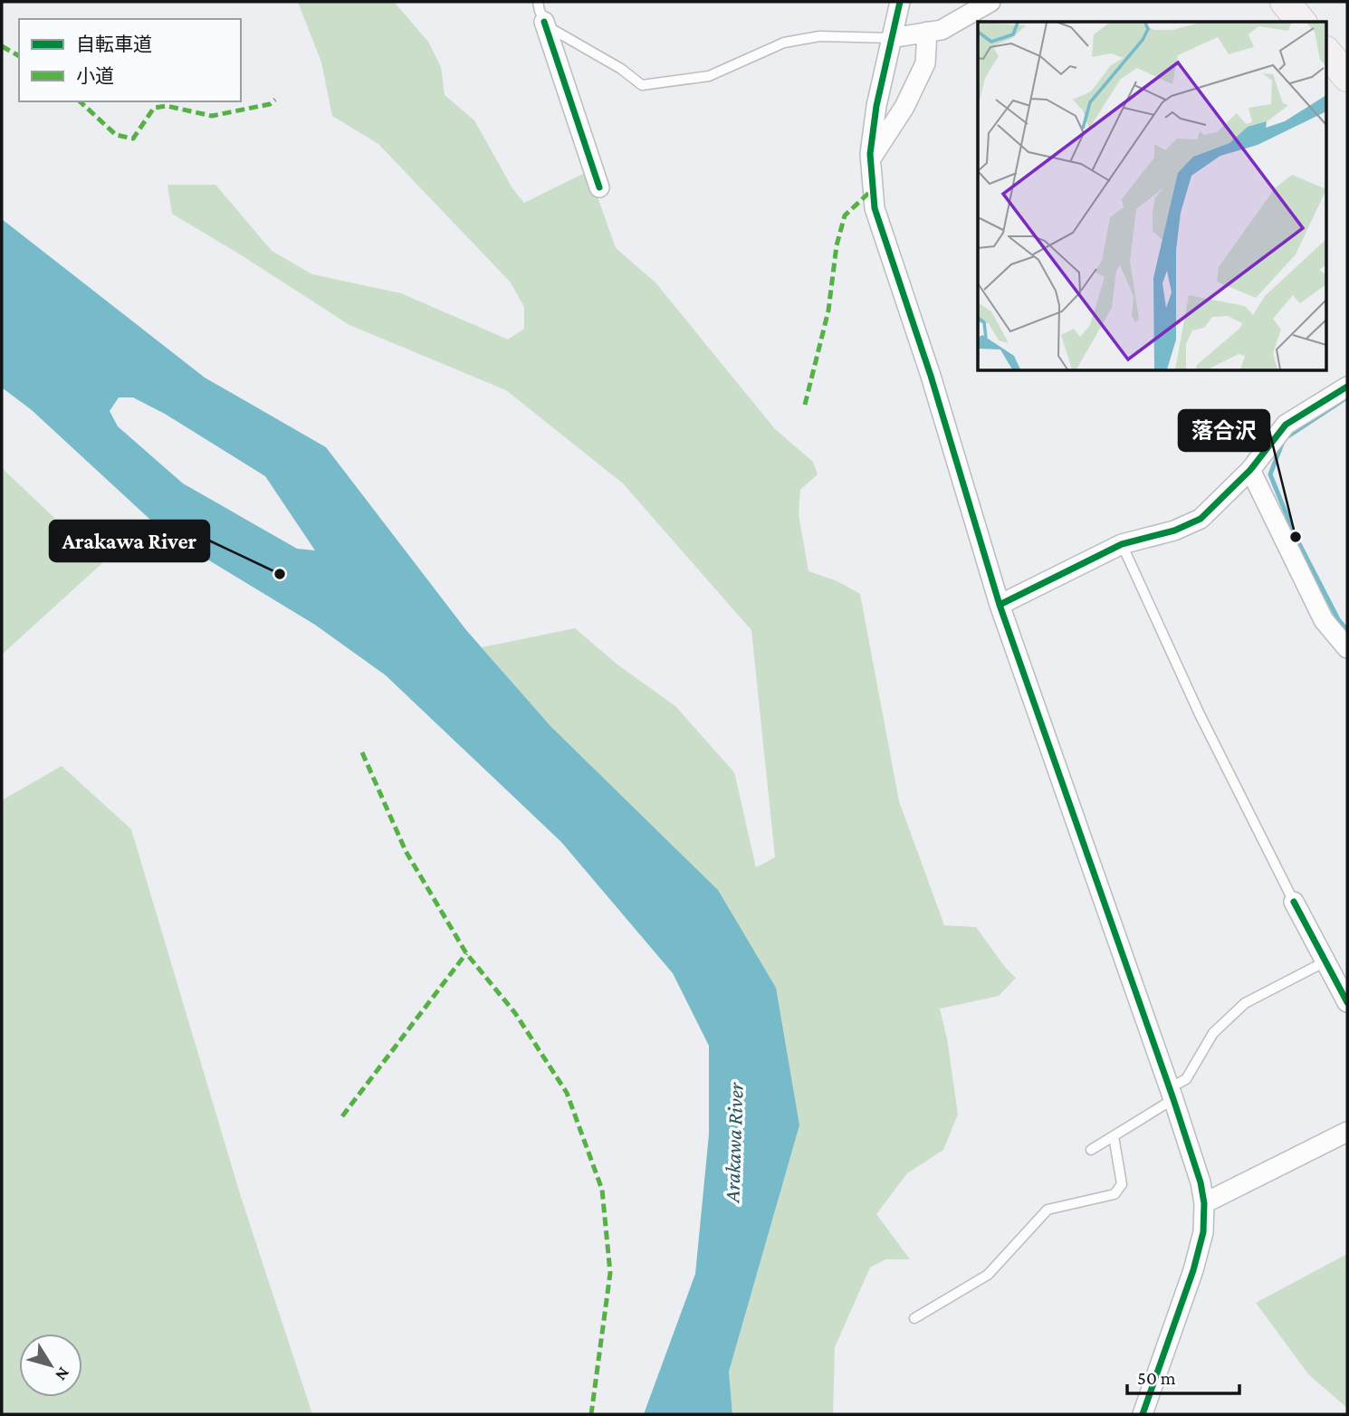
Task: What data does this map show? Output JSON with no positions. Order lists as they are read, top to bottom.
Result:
{
  "water": ["Arakawa River"],
  "places": ["落合沢", "Arakawa River"],
  "legend": ["自転車道", "小道"],
  "scale_bar": "50 m",
  "north": "bottom right"
}
